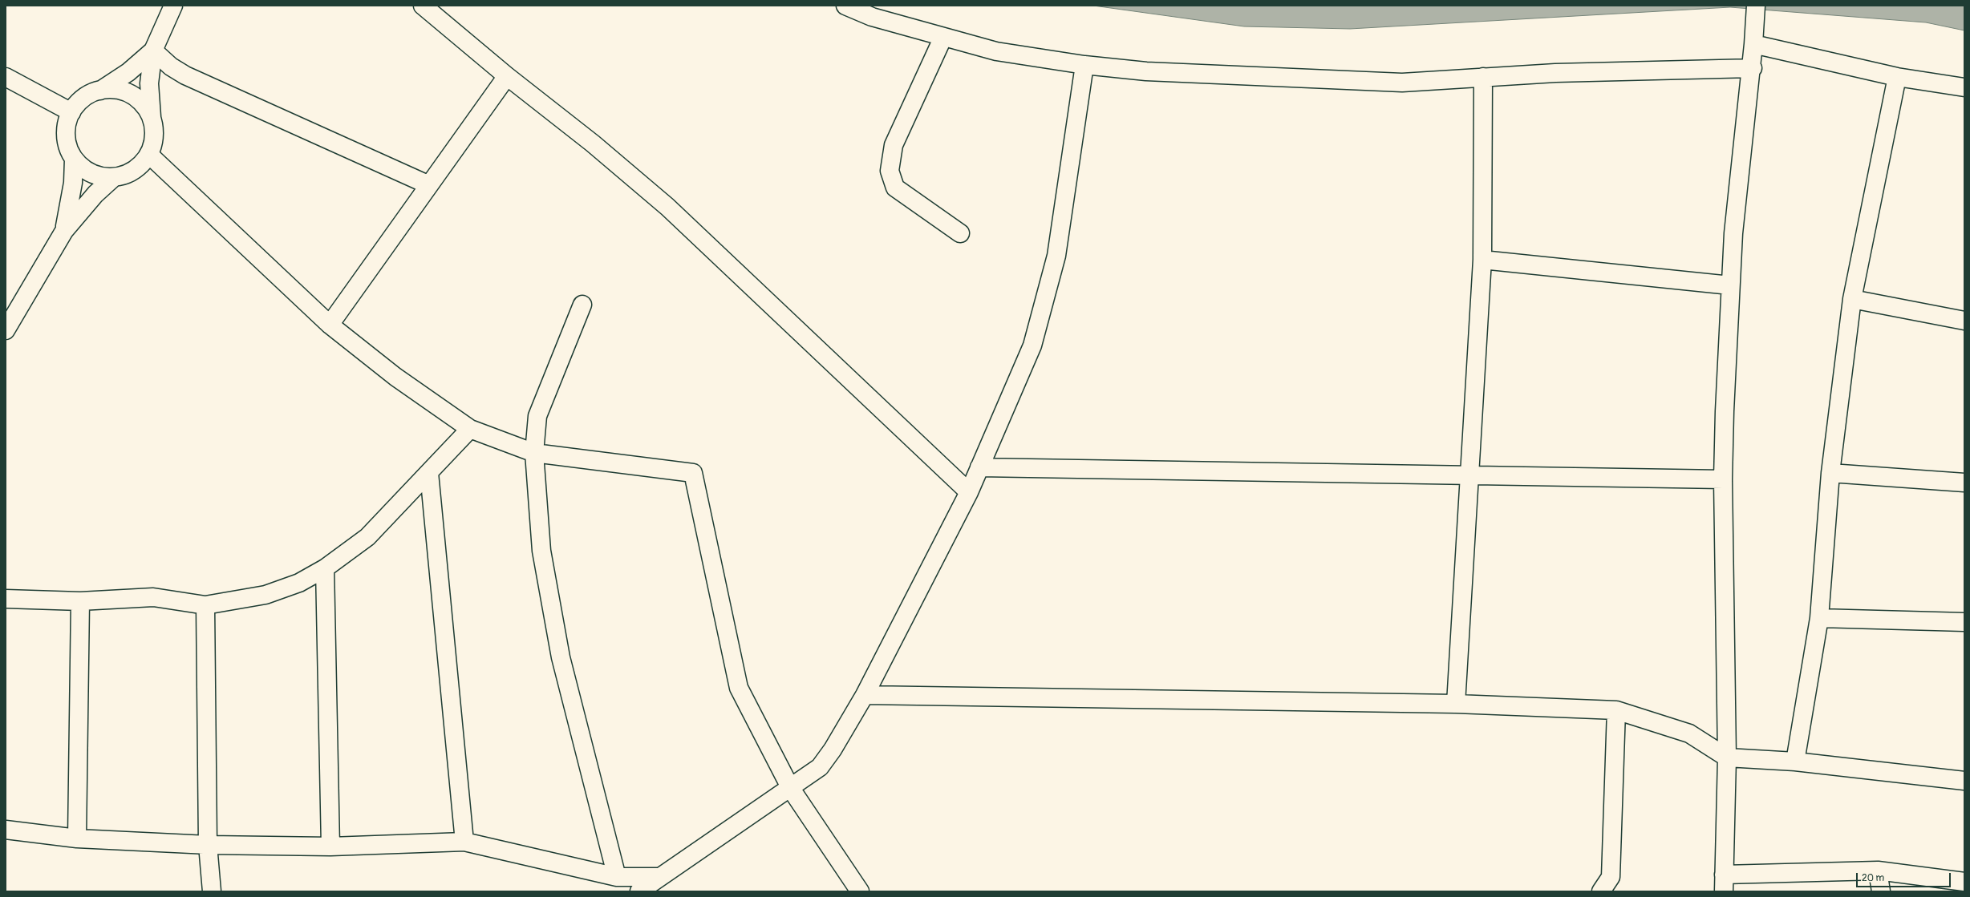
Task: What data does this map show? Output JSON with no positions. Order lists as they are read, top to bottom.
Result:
{
  "scale_bar": "20 m"
}
